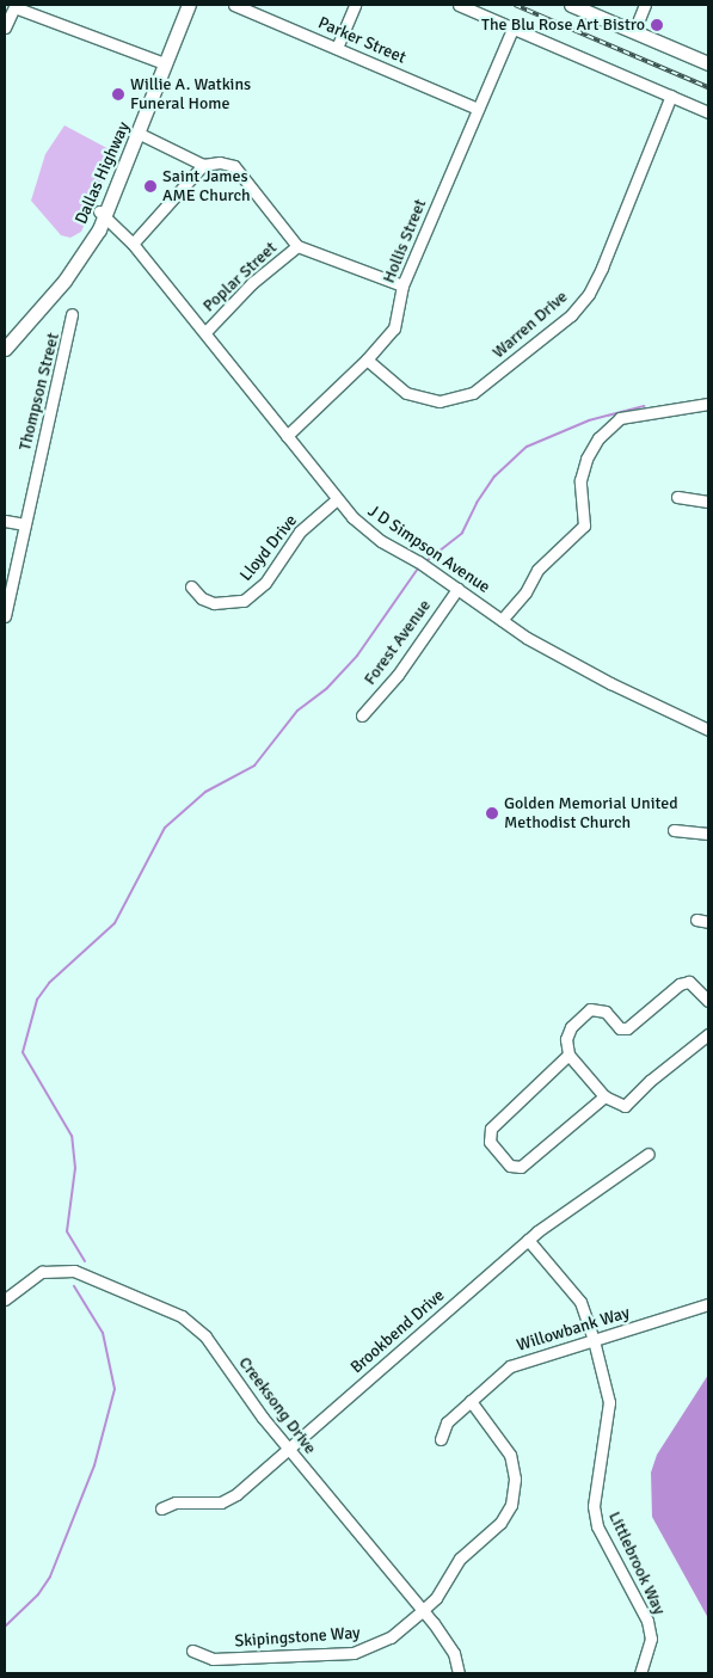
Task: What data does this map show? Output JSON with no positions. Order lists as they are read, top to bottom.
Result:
{
  "streets": {
    "main road": ["Dallas Highway"],
    "street": [
      "Parker Street",
      "Hollis Street",
      "Poplar Street",
      "Warren Drive",
      "Thompson Street",
      "Lloyd Drive",
      "J D Simpson Avenue",
      "Forest Avenue",
      "Willowbank Way",
      "Brookbend Drive",
      "Creeksong Drive",
      "Littlebrook Way",
      "Skipingstone Way"
    ]
  },
  "crossings": [
    ["Parker Street", "Hollis Street"],
    ["Dallas Highway", "J D Simpson Avenue"],
    ["Hollis Street", "Warren Drive"],
    ["Hollis Street", "J D Simpson Avenue"],
    ["Poplar Street", "J D Simpson Avenue"],
    ["Lloyd Drive", "J D Simpson Avenue"],
    ["J D Simpson Avenue", "Forest Avenue"],
    ["Willowbank Way", "Littlebrook Way"],
    ["Willowbank Way", "Skipingstone Way"],
    ["Brookbend Drive", "Creeksong Drive"],
    ["Brookbend Drive", "Littlebrook Way"],
    ["Creeksong Drive", "Skipingstone Way"]
  ],
  "places": [
    "The Blu Rose Art Bistro",
    "Willie A. Watkins Funeral Home",
    "Saint James AME Church",
    "Golden Memorial United Methodist Church"
  ]
}
